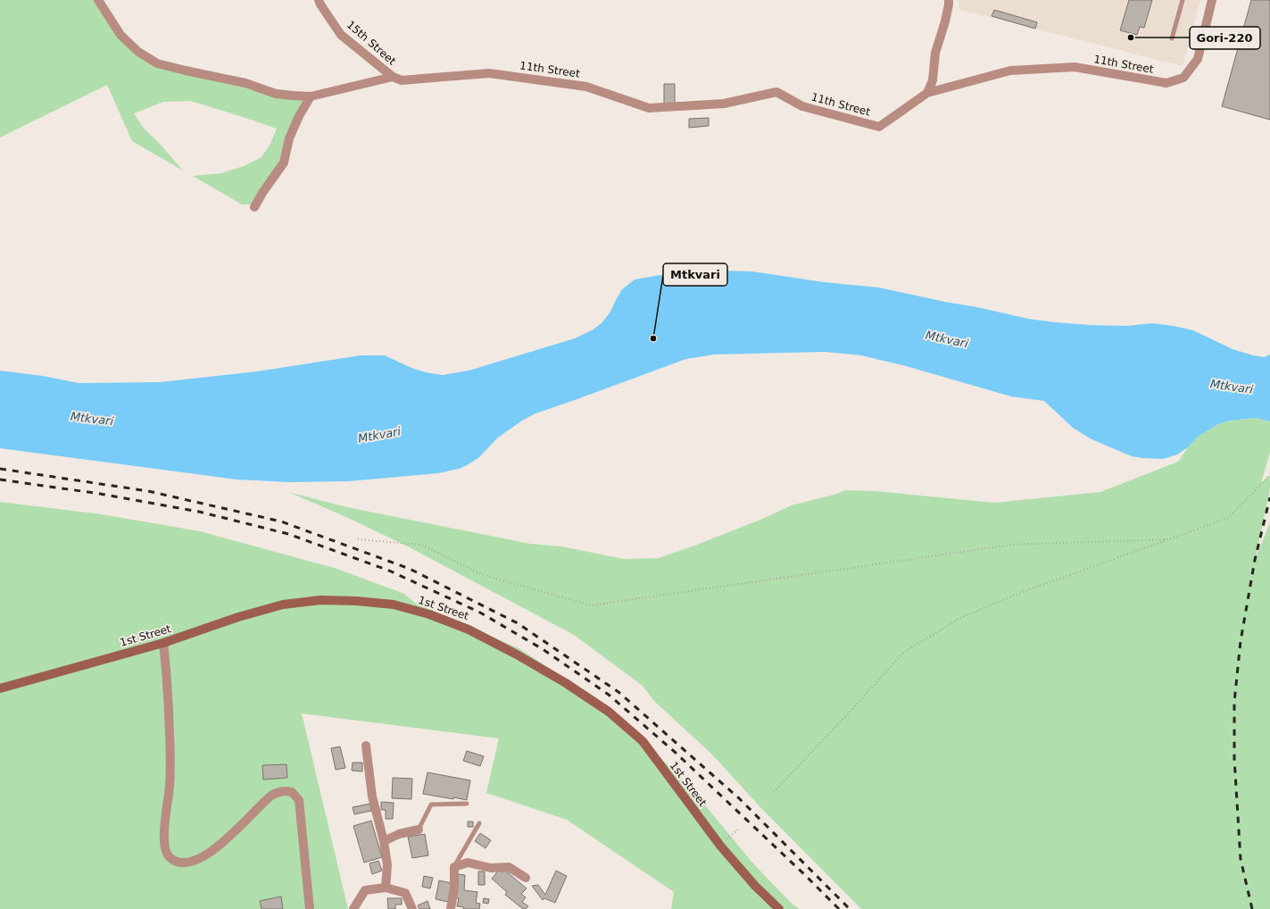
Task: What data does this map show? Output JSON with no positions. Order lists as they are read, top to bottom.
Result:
{
  "streets": {
    "main road": ["1st Street"],
    "street": ["15th Street", "11th Street"]
  },
  "crossings": [
    ["15th Street", "11th Street"]
  ],
  "water": ["Mtkvari"],
  "places": ["Gori-220", "Mtkvari"]
}
